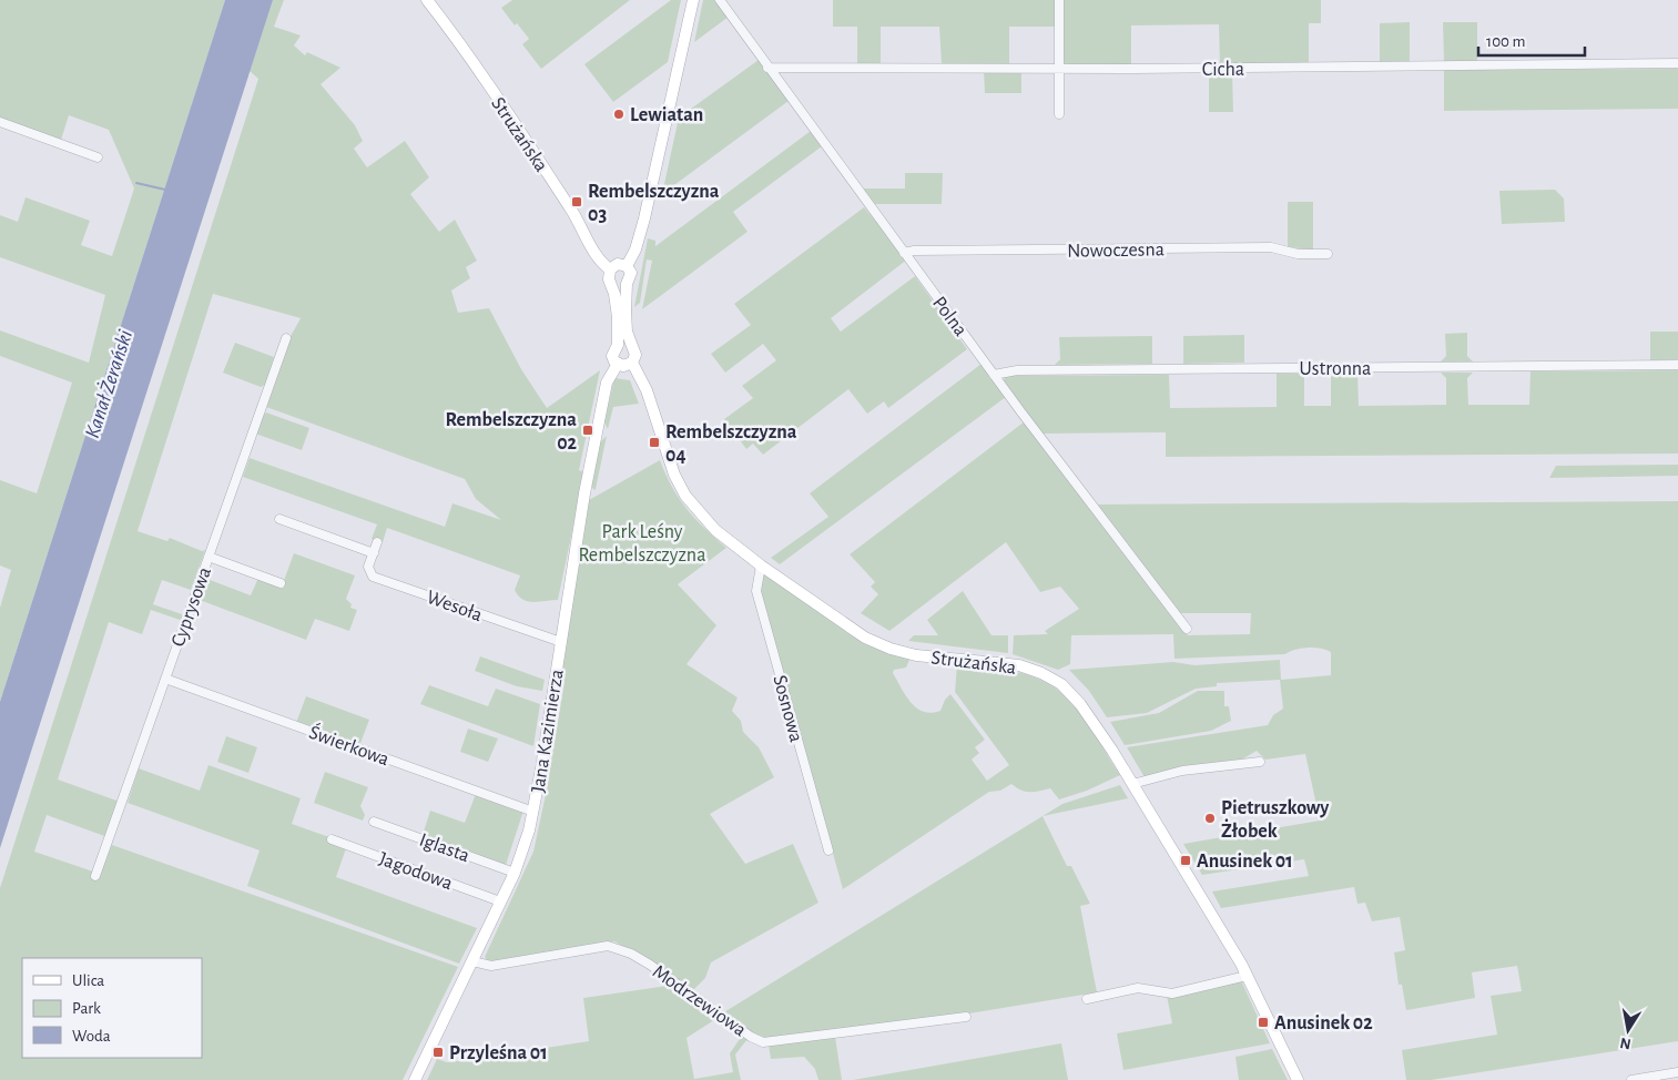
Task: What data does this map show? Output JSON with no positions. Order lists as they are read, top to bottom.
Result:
{
  "streets": {
    "main road": ["Strużańska", "Jana Kazimierza"],
    "street": [
      "Cicha",
      "Nowoczesna",
      "Polna",
      "Ustronna",
      "Wesoła",
      "Cyprysowa",
      "Sosnowa",
      "Świerkowa",
      "Iglasta",
      "Jagodowa",
      "Modrzewiowa"
    ]
  },
  "crossings": [
    ["Cicha", "Polna"],
    ["Strużańska", "Sosnowa"],
    ["Strużańska", "Jana Kazimierza"],
    ["Nowoczesna", "Polna"],
    ["Polna", "Ustronna"],
    ["Wesoła", "Jana Kazimierza"],
    ["Cyprysowa", "Świerkowa"],
    ["Jana Kazimierza", "Świerkowa"],
    ["Jana Kazimierza", "Iglasta"],
    ["Jana Kazimierza", "Jagodowa"],
    ["Jana Kazimierza", "Modrzewiowa"]
  ],
  "water": ["Kanał Żerański"],
  "parks": ["Park Leśny Rembelszczyzna"],
  "places": {
    "other": ["Lewiatan", "Pietruszkowy Żłobek"],
    "transit": [
      "Rembelszczyzna 03",
      "Rembelszczyzna 02",
      "Rembelszczyzna 04",
      "Anusinek 01",
      "Anusinek 02",
      "Przyleśna 01"
    ]
  },
  "legend": ["Ulica", "Park", "Woda"],
  "scale_bar": "100 m",
  "north": "bottom"
}
